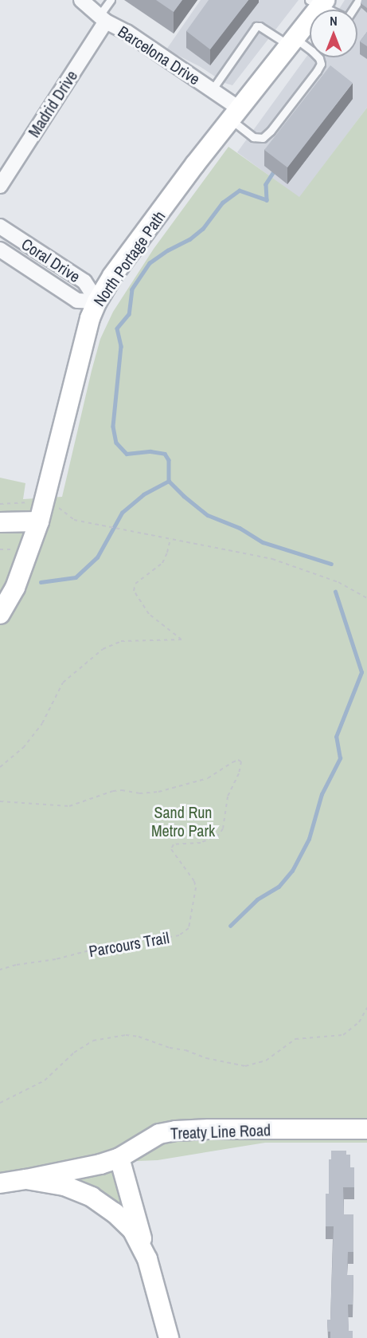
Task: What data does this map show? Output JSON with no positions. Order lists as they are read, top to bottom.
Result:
{
  "streets": {
    "main road": ["North Portage Path", "Treaty Line Road"],
    "street": ["Barcelona Drive", "Madrid Drive", "Coral Drive"],
    "path": ["Parcours Trail"]
  },
  "crossings": [
    ["Barcelona Drive", "Madrid Drive"],
    ["Barcelona Drive", "North Portage Path"],
    ["North Portage Path", "Coral Drive"]
  ],
  "parks": ["Sand Run Metro Park"],
  "north": "top"
}
